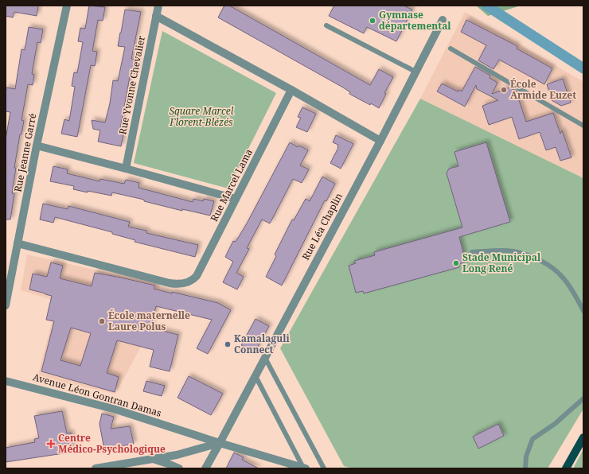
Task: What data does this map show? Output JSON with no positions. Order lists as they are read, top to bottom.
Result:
{
  "streets": {
    "street": [
      "Rue Yvonne Chevalier",
      "Rue Jeanne Garré",
      "Rue Marcel Lama",
      "Rue Léa Chaplin",
      "Avenue Léon Gontran Damas"
    ]
  },
  "crossings": [
    ["Rue Jeanne Garré", "Rue Marcel Lama"],
    ["Rue Léa Chaplin", "Avenue Léon Gontran Damas"]
  ],
  "parks": ["Square Marcel Florent-Blézés"],
  "places": {
    "other": [
      "Gymnase départemental",
      "École Armide Euzet",
      "Stade Municipal Long René",
      "École maternelle Laure Polus",
      "Kamalaguli Connect"
    ],
    "health": ["Centre Médico-Psychologique"]
  }
}
